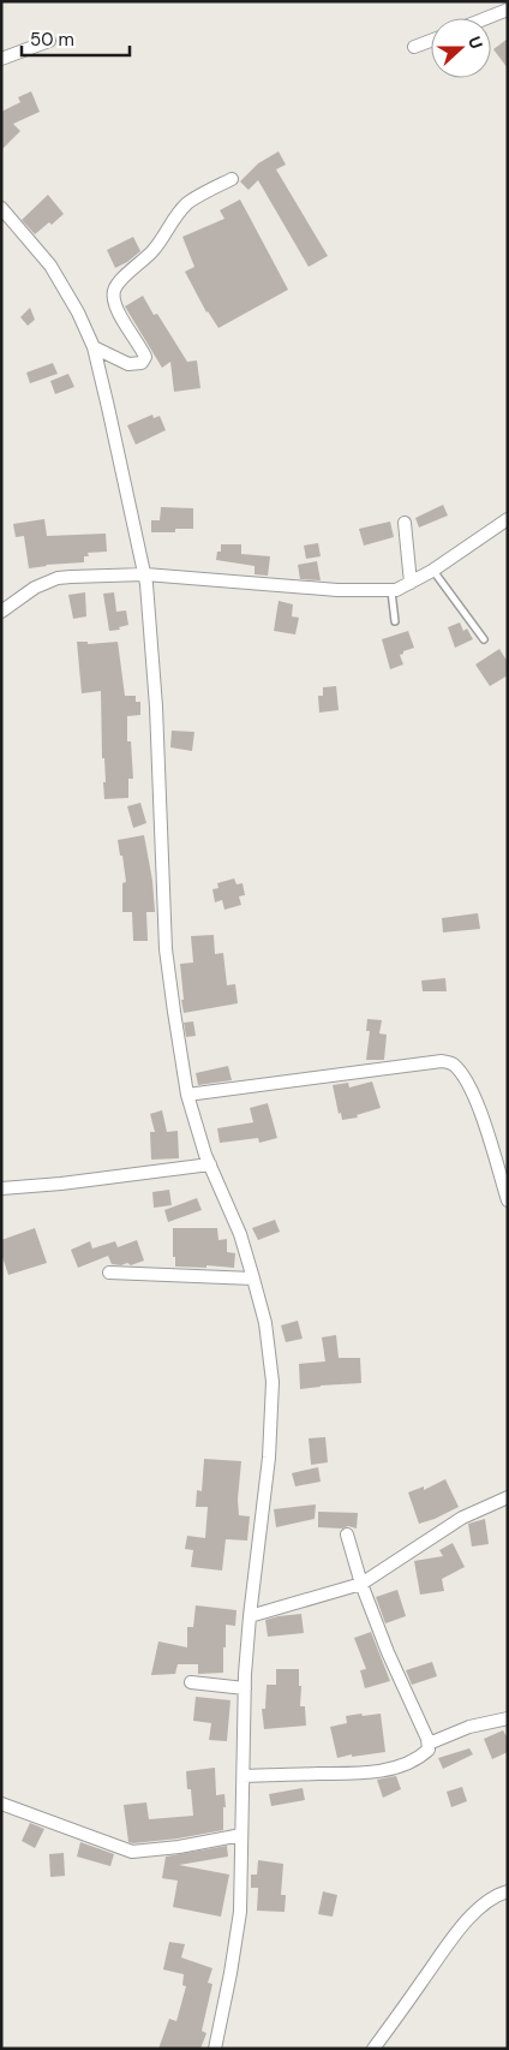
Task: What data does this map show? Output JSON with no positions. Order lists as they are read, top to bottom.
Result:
{
  "scale_bar": "50 m",
  "north": "right"
}
